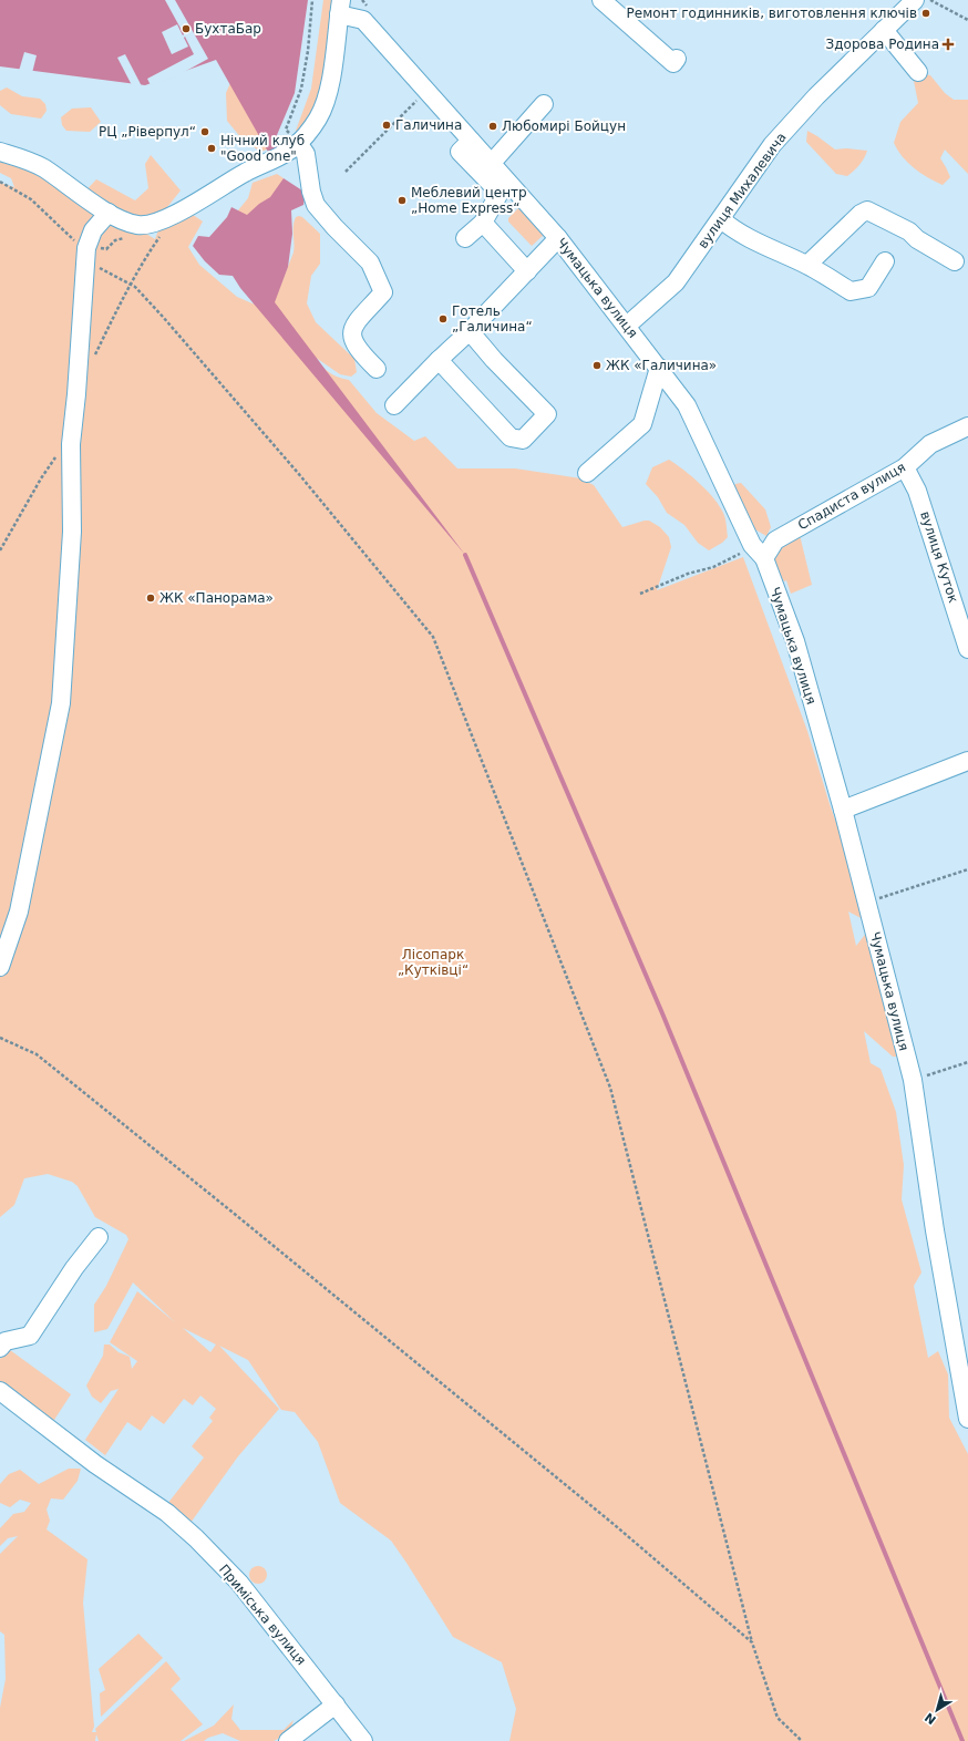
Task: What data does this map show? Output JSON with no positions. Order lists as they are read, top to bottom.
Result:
{
  "streets": {
    "street": [
      "вулиця Михалевича",
      "Чумацька вулиця",
      "Спадиста вулиця",
      "вулиця Куток",
      "Приміська вулиця"
    ]
  },
  "crossings": [
    ["вулиця Михалевича", "Чумацька вулиця"],
    ["Чумацька вулиця", "Спадиста вулиця"],
    ["Спадиста вулиця", "вулиця Куток"]
  ],
  "parks": ["Лісопарк „Кутківці“"],
  "places": {
    "other": [
      "Ремонт годинників, виготовлення ключів",
      "БухтаБар",
      "Галичина",
      "Любомирі Бойцун",
      "РЦ „Ріверпул“",
      "Нічний клуб \"Good one\"",
      "Меблевий центр „Home Express“",
      "Готель „Галичина“",
      "ЖК «Галичина»",
      "ЖК «Панорама»"
    ],
    "health": ["Здорова Родина"]
  },
  "north": "bottom left"
}
